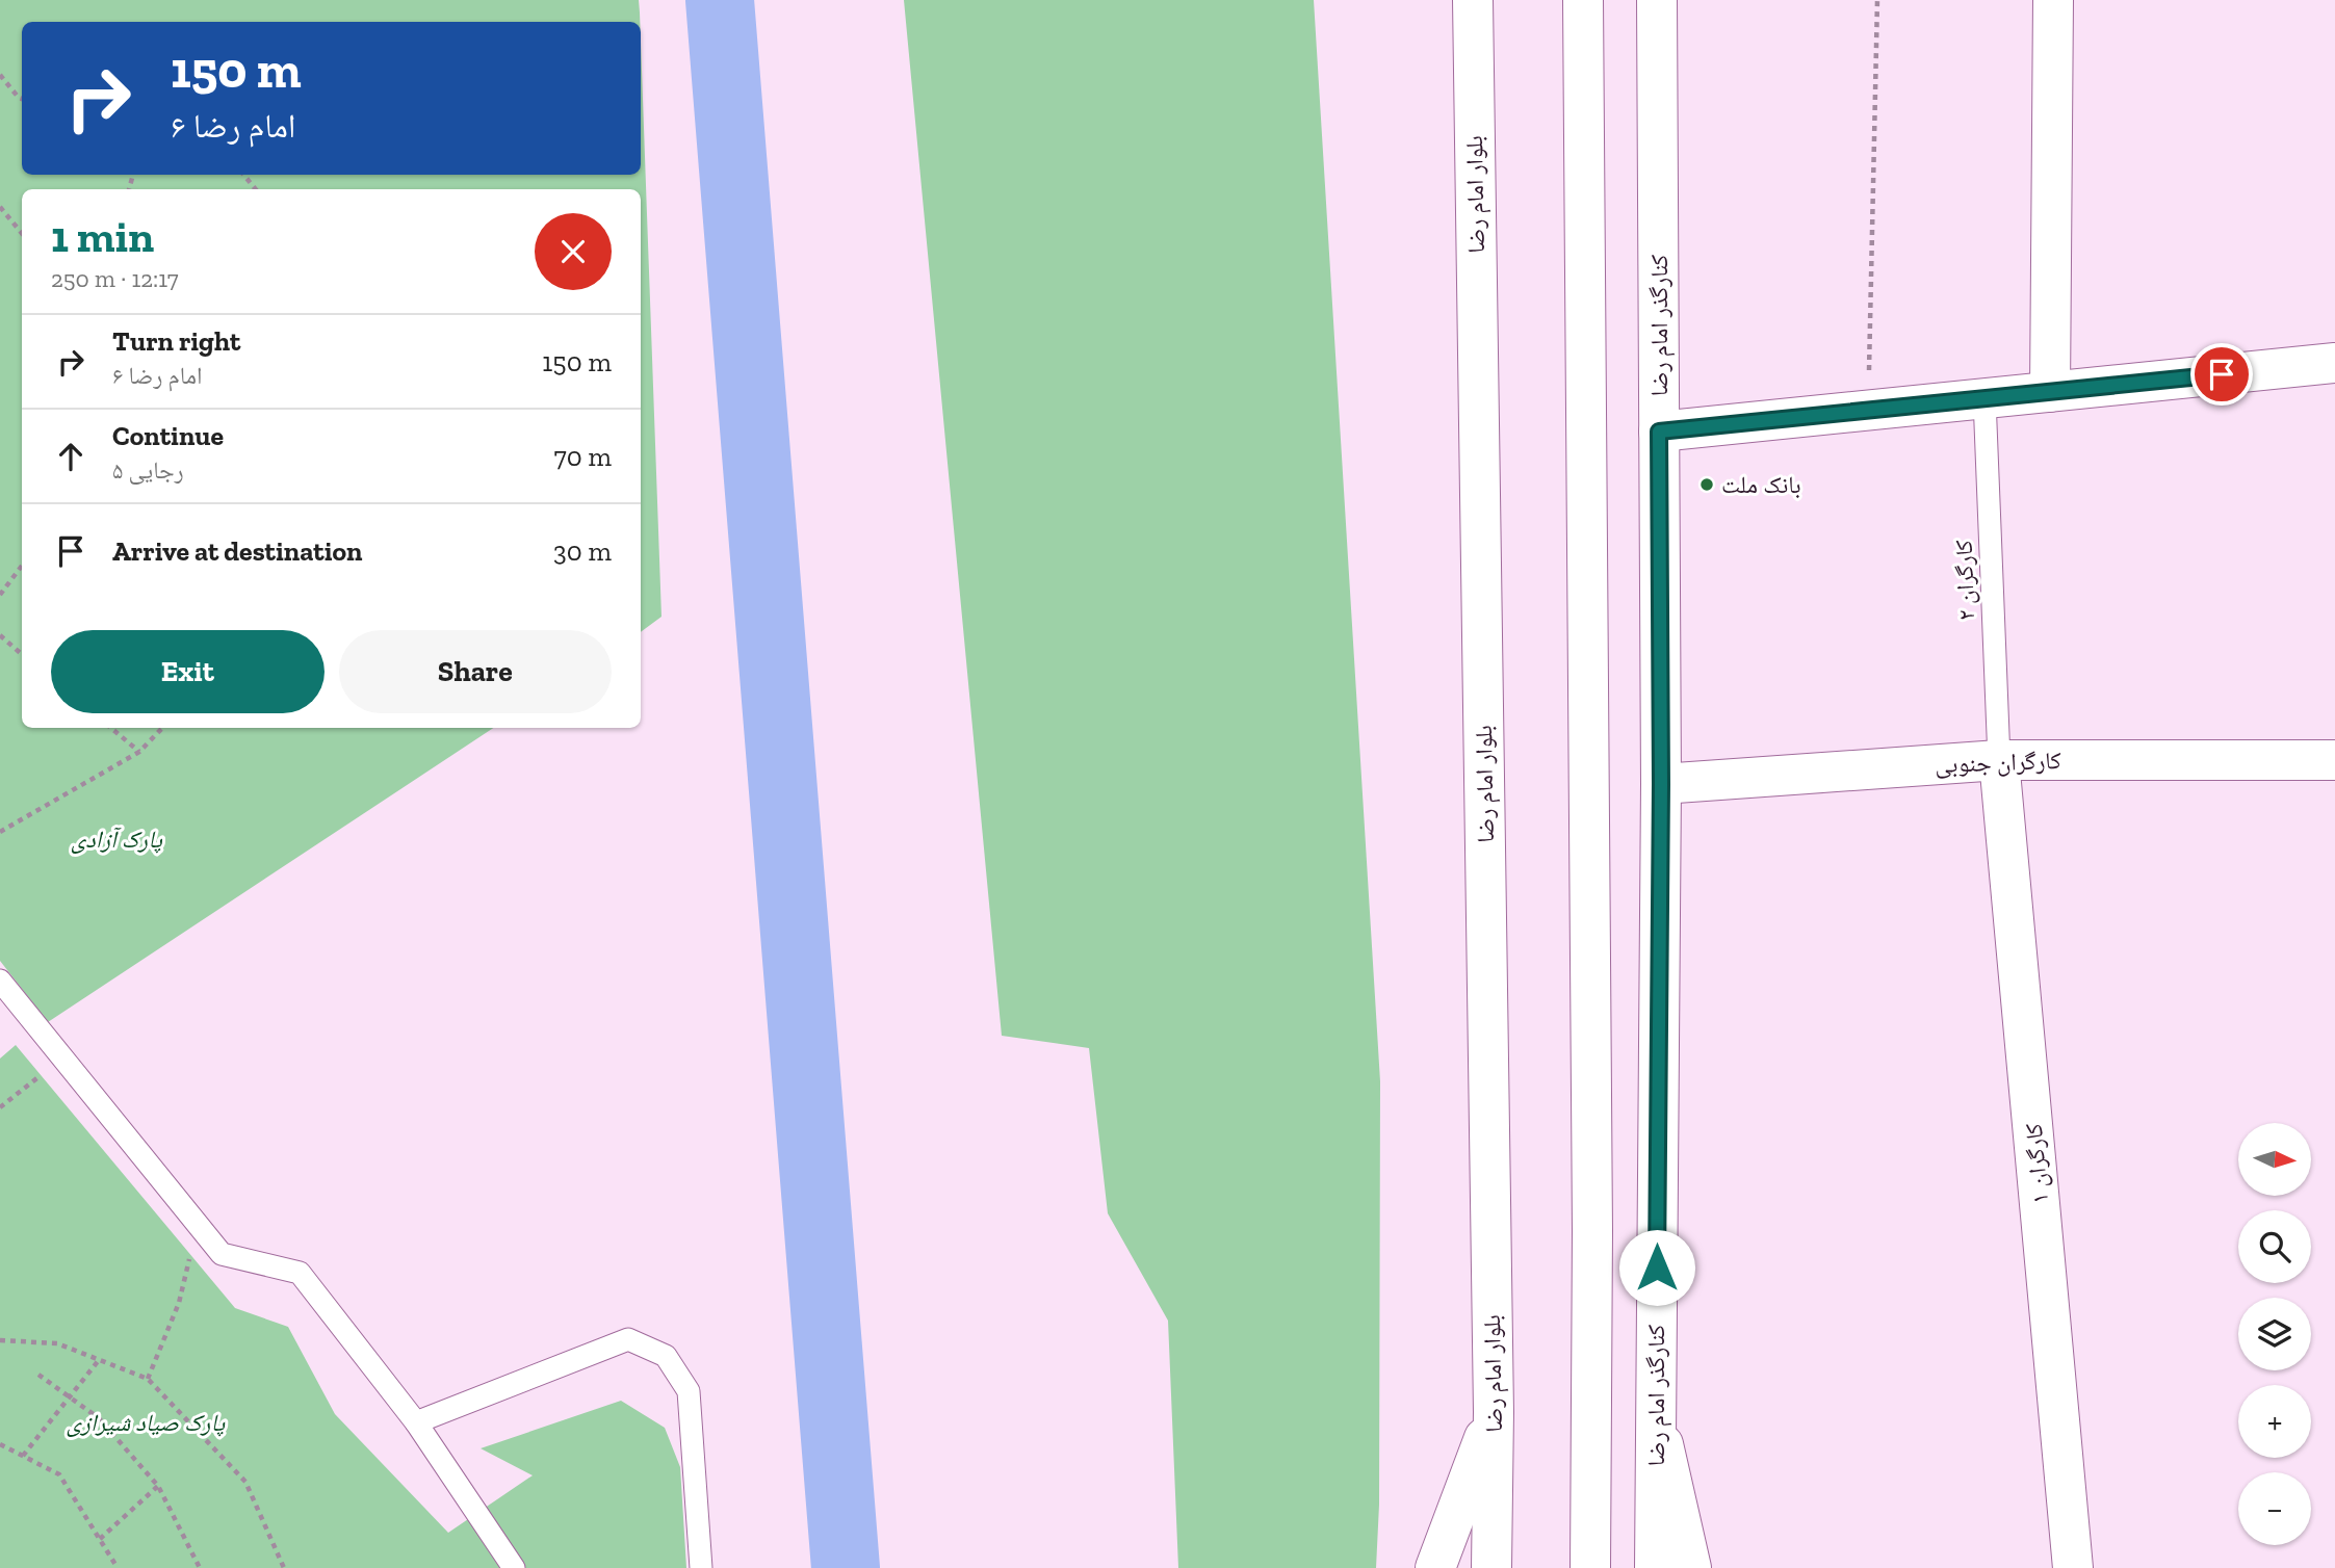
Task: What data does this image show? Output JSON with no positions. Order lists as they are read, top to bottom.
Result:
{
  "streets": {
    "street": [
      "بلوار امام رضا",
      "کنارگذر امام رضا",
      "کارگران جنوبی",
      "کارگران ۱"
    ],
    "lane": ["کارگران ۲"]
  },
  "crossings": [
    ["کنارگذر امام رضا", "کارگران جنوبی"],
    ["کارگران ۲", "کارگران جنوبی"],
    ["کارگران ۲", "کارگران ۱"],
    ["کارگران جنوبی", "کارگران ۱"]
  ],
  "parks": ["پارک آزادی", "پارک صیاد شیرازی"],
  "places": ["بانک ملت"],
  "north": "right",
  "page": {
    "turn": ["150 m", "امام رضا ۶"],
    "heading": ["1 min", "250 m · 12:17"],
    "list": [
      {
        "name": "Turn right",
        "note": "امام رضا ۶",
        "value": "150 m"
      },
      {
        "name": "Continue",
        "note": "رجایی ۵",
        "value": "70 m"
      },
      {
        "name": "Arrive at destination",
        "value": "30 m"
      }
    ],
    "buttons": ["Exit", "Share"],
    "map_buttons": ["+", "−"]
  }
}
